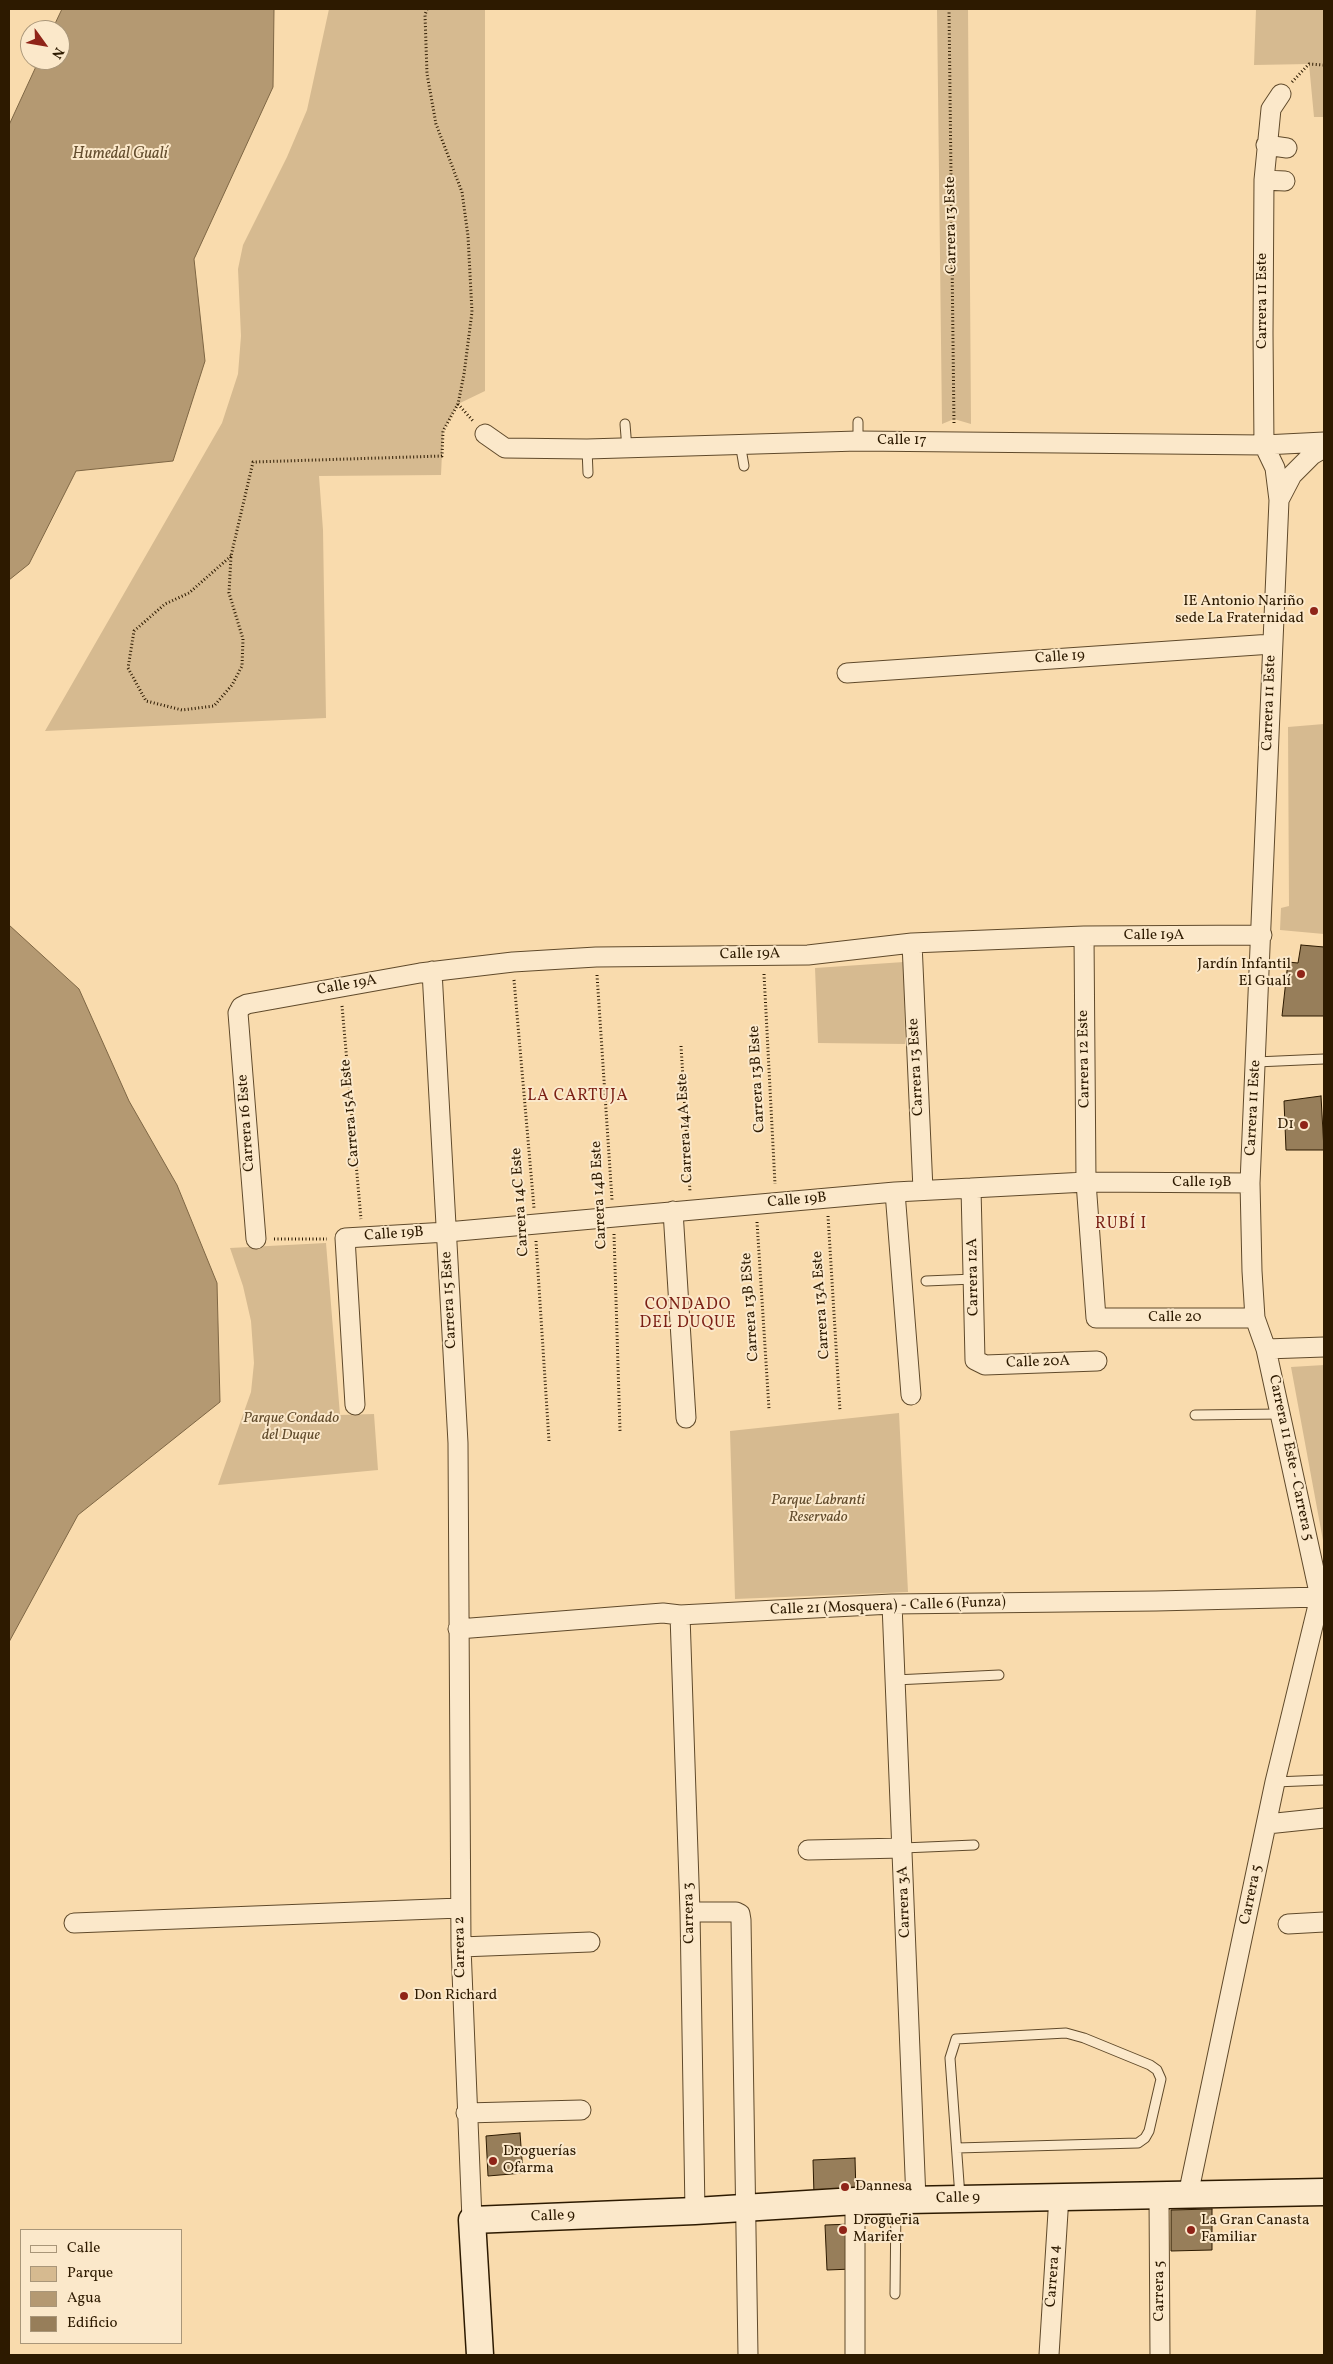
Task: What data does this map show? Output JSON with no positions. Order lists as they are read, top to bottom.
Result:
{
  "streets": {
    "main road": ["Carrera 2", "Calle 9"],
    "street": [
      "Carrera 13 Este",
      "Carrera 11 Este",
      "Calle 17",
      "Calle 19",
      "Calle 19A",
      "Carrera 12 Este",
      "Carrera 16 Este",
      "Calle 19B",
      "Carrera 12A",
      "Carrera 15 Este",
      "Calle 20",
      "Calle 20A",
      "Carrera 11 Este - Carrera 5",
      "Calle 21 (Mosquera) - Calle 6 (Funza)",
      "Carrera 5",
      "Carrera 3A",
      "Carrera 3",
      "Carrera 4"
    ],
    "path": [
      "Carrera 13B Este",
      "Carrera 15A Este",
      "Carrera 14A Este",
      "Carrera 14B Este",
      "Carrera 14C Este",
      "Carrera 13A Este",
      "Carrera 13B ESte"
    ]
  },
  "crossings": [
    ["Carrera 13 Este", "Calle 17"],
    ["Carrera 13 Este", "Calle 19A"],
    ["Carrera 13 Este", "Calle 19B"],
    ["Carrera 11 Este", "Calle 17"],
    ["Carrera 11 Este", "Calle 19"],
    ["Carrera 11 Este", "Calle 19A"],
    ["Carrera 11 Este", "Calle 19B"],
    ["Carrera 11 Este", "Calle 20"],
    ["Calle 19A", "Carrera 12 Este"],
    ["Calle 19A", "Carrera 13B Este"],
    ["Calle 19A", "Carrera 15A Este"],
    ["Calle 19A", "Carrera 16 Este"],
    ["Calle 19A", "Carrera 14B Este"],
    ["Calle 19A", "Carrera 14C Este"],
    ["Calle 19A", "Carrera 15 Este"],
    ["Carrera 12 Este", "Calle 19B"],
    ["Carrera 12 Este", "Calle 20"],
    ["Carrera 13B Este", "Calle 19B"],
    ["Carrera 15A Este", "Calle 19B"],
    ["Carrera 14A Este", "Calle 19B"],
    ["Calle 19B", "Carrera 14B Este"],
    ["Calle 19B", "Carrera 14C Este"],
    ["Calle 19B", "Carrera 12A"],
    ["Calle 19B", "Carrera 15 Este"],
    ["Calle 19B", "Carrera 13A Este"],
    ["Calle 19B", "Carrera 13B ESte"],
    ["Carrera 12A", "Calle 20A"],
    ["Carrera 15 Este", "Calle 21 (Mosquera) - Calle 6 (Funza)"],
    ["Carrera 15 Este", "Carrera 2"],
    ["Carrera 11 Este - Carrera 5", "Calle 21 (Mosquera) - Calle 6 (Funza)"],
    ["Carrera 11 Este - Carrera 5", "Carrera 5"],
    ["Calle 21 (Mosquera) - Calle 6 (Funza)", "Carrera 5"],
    ["Calle 21 (Mosquera) - Calle 6 (Funza)", "Carrera 3A"],
    ["Calle 21 (Mosquera) - Calle 6 (Funza)", "Carrera 3"],
    ["Calle 21 (Mosquera) - Calle 6 (Funza)", "Carrera 2"],
    ["Carrera 5", "Calle 9"],
    ["Carrera 3A", "Calle 9"],
    ["Carrera 3", "Calle 9"],
    ["Carrera 2", "Calle 9"],
    ["Calle 9", "Carrera 4"]
  ],
  "districts": ["LA CARTUJA", "RUBÍ I", "CONDADO DEL DUQUE"],
  "water": ["Humedal Gualí"],
  "parks": ["Parque Condado del Duque", "Parque Labranti Reservado"],
  "places": [
    "IE Antonio Nariño sede La Fraternidad",
    "Jardín Infantil El Gualí",
    "D1",
    "Don Richard",
    "Droguerías Ofarma",
    "Dannesa",
    "Drogueria Marifer",
    "La Gran Canasta Familiar"
  ],
  "legend": [
    "Calle",
    "Parque",
    "Agua",
    "Edificio"
  ],
  "north": "bottom right"
}
